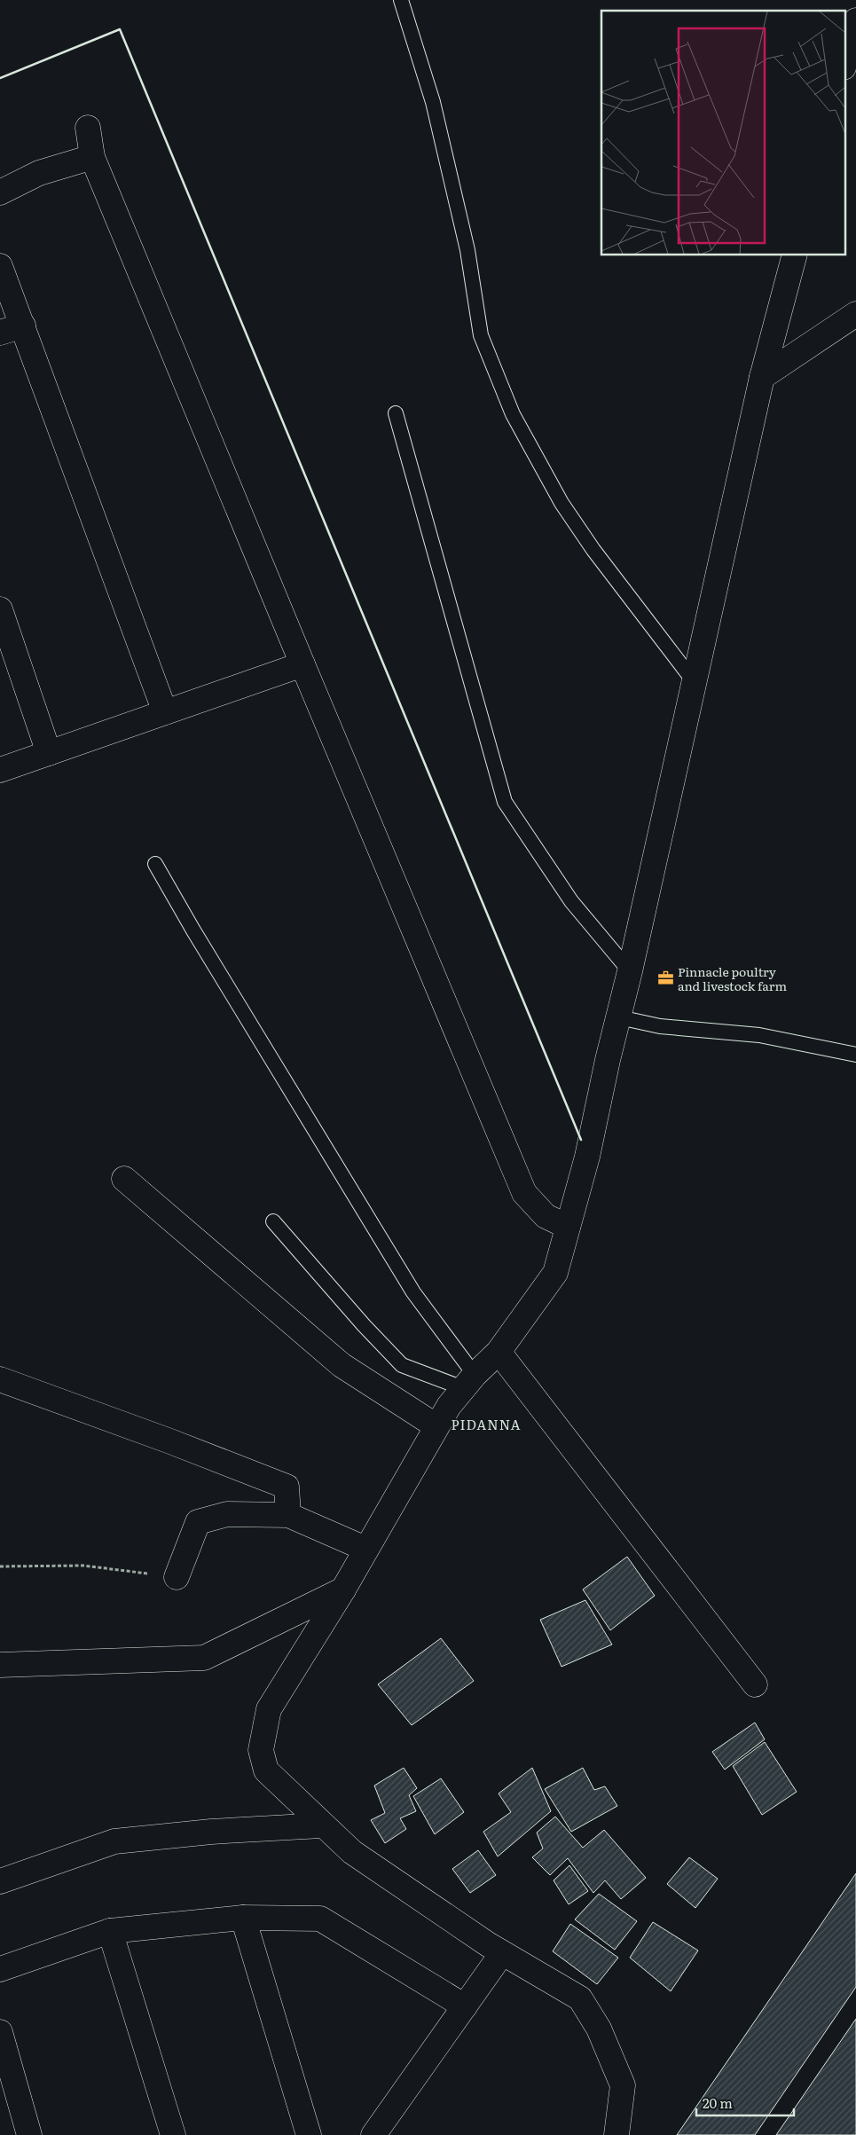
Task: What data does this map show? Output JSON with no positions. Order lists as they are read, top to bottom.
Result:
{
  "districts": ["PIDANNA"],
  "places": {
    "office": ["Pinnacle poultry and livestock farm"]
  },
  "scale_bar": "20 m"
}
